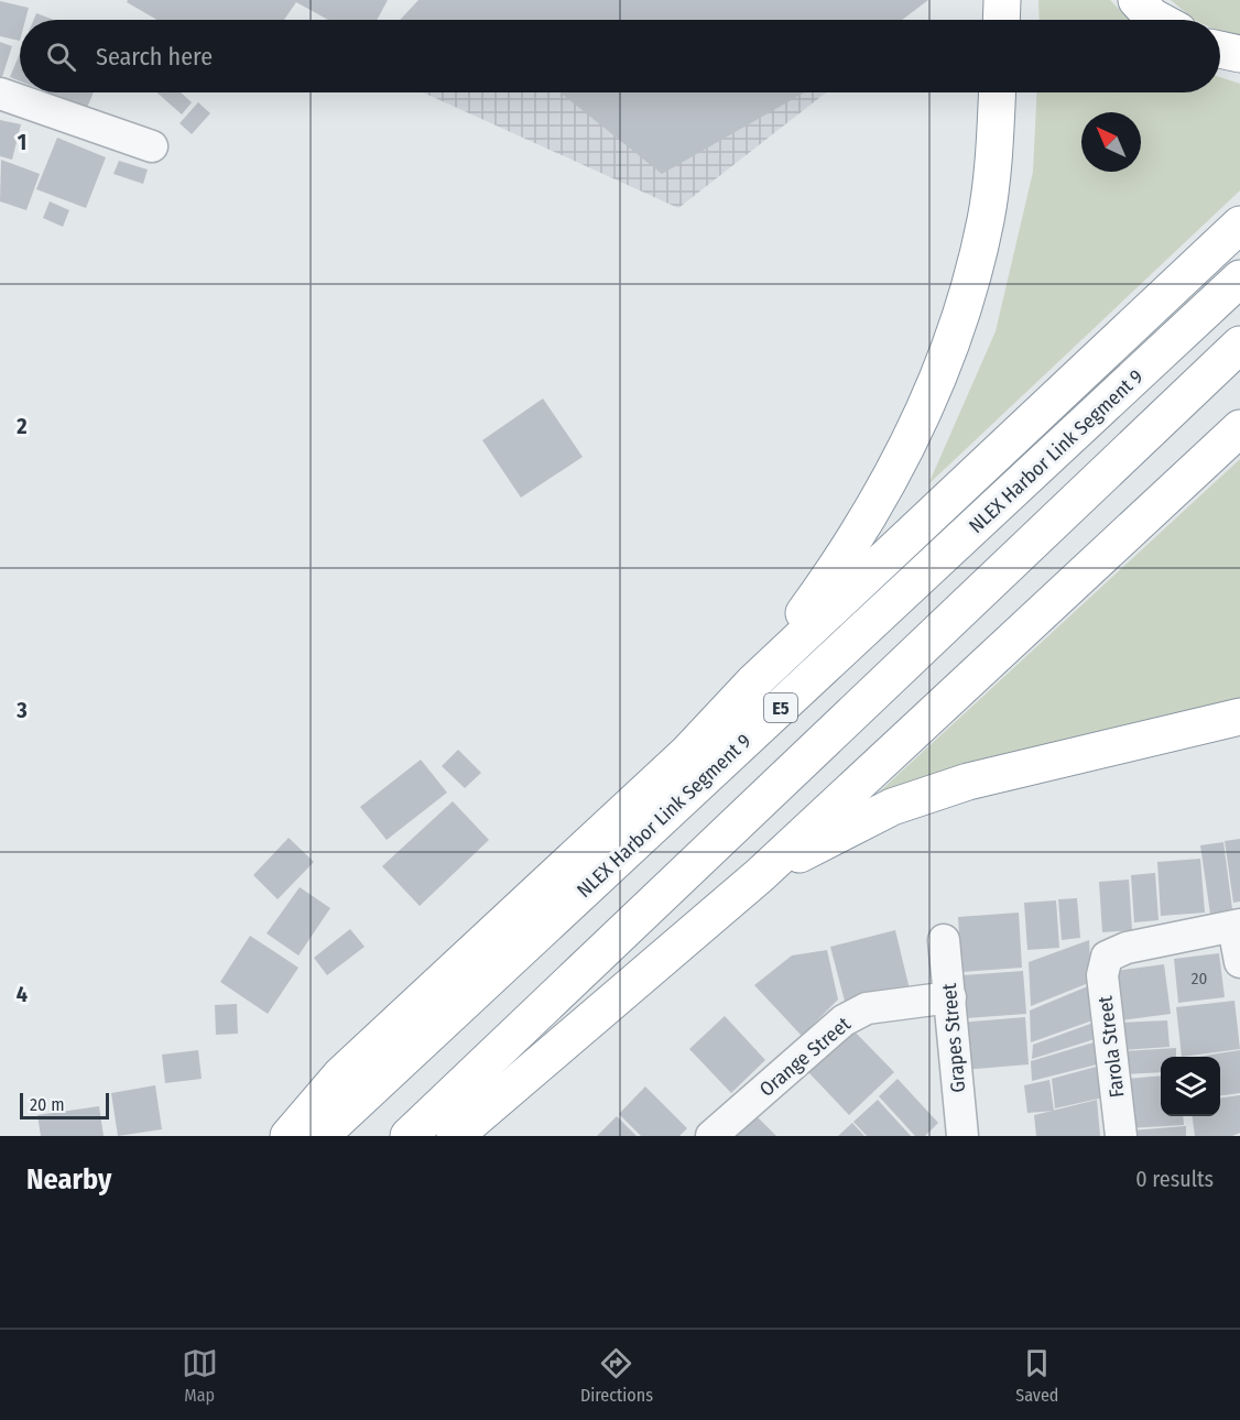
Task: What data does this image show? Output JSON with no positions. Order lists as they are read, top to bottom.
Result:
{
  "streets": {
    "highway": ["NLEX Harbor Link Segment 9", "E5"],
    "street": ["Grapes Street", "Farola Street", "Orange Street"]
  },
  "crossings": [
    ["Grapes Street", "Orange Street"]
  ],
  "house_numbers": ["20"],
  "scale_bar": "20 m",
  "north": "top left",
  "page": {
    "search": "Search here",
    "scale": "20 m",
    "heading": ["Nearby", "0 results"],
    "nav": ["Map", "Directions", "Saved"]
  },
  "grid": {
    "rows": [
      "1",
      "2",
      "3",
      "4"
    ]
  }
}
